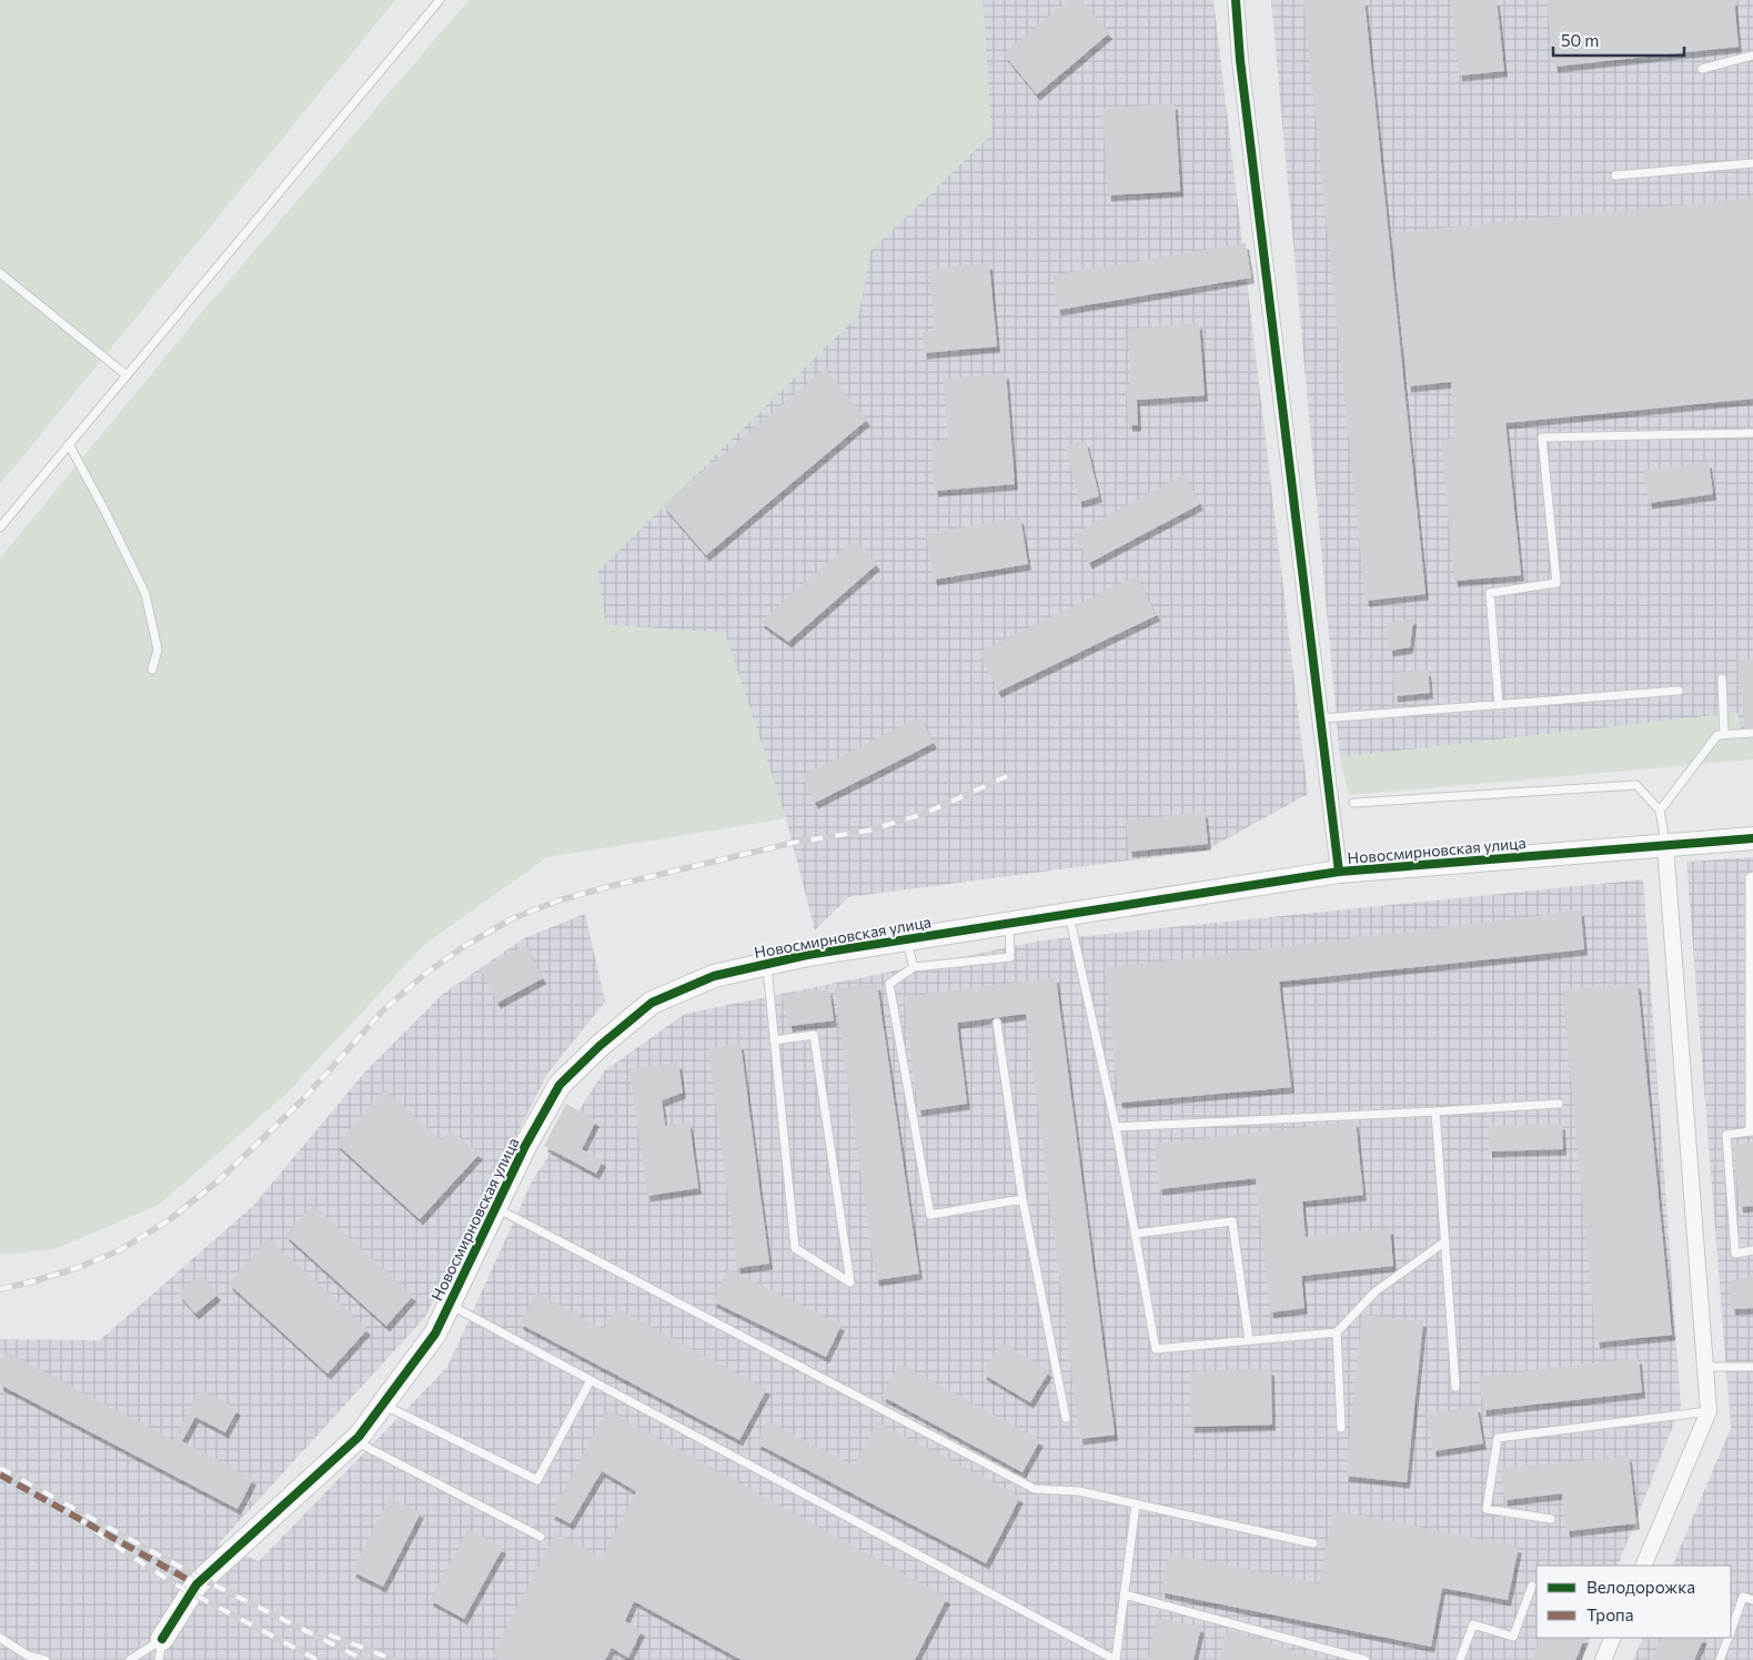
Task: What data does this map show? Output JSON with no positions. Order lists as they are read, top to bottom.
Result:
{
  "streets": {
    "street": ["Новосмирновская улица"]
  },
  "legend": ["Велодорожка", "Тропа"],
  "scale_bar": "50 m"
}
